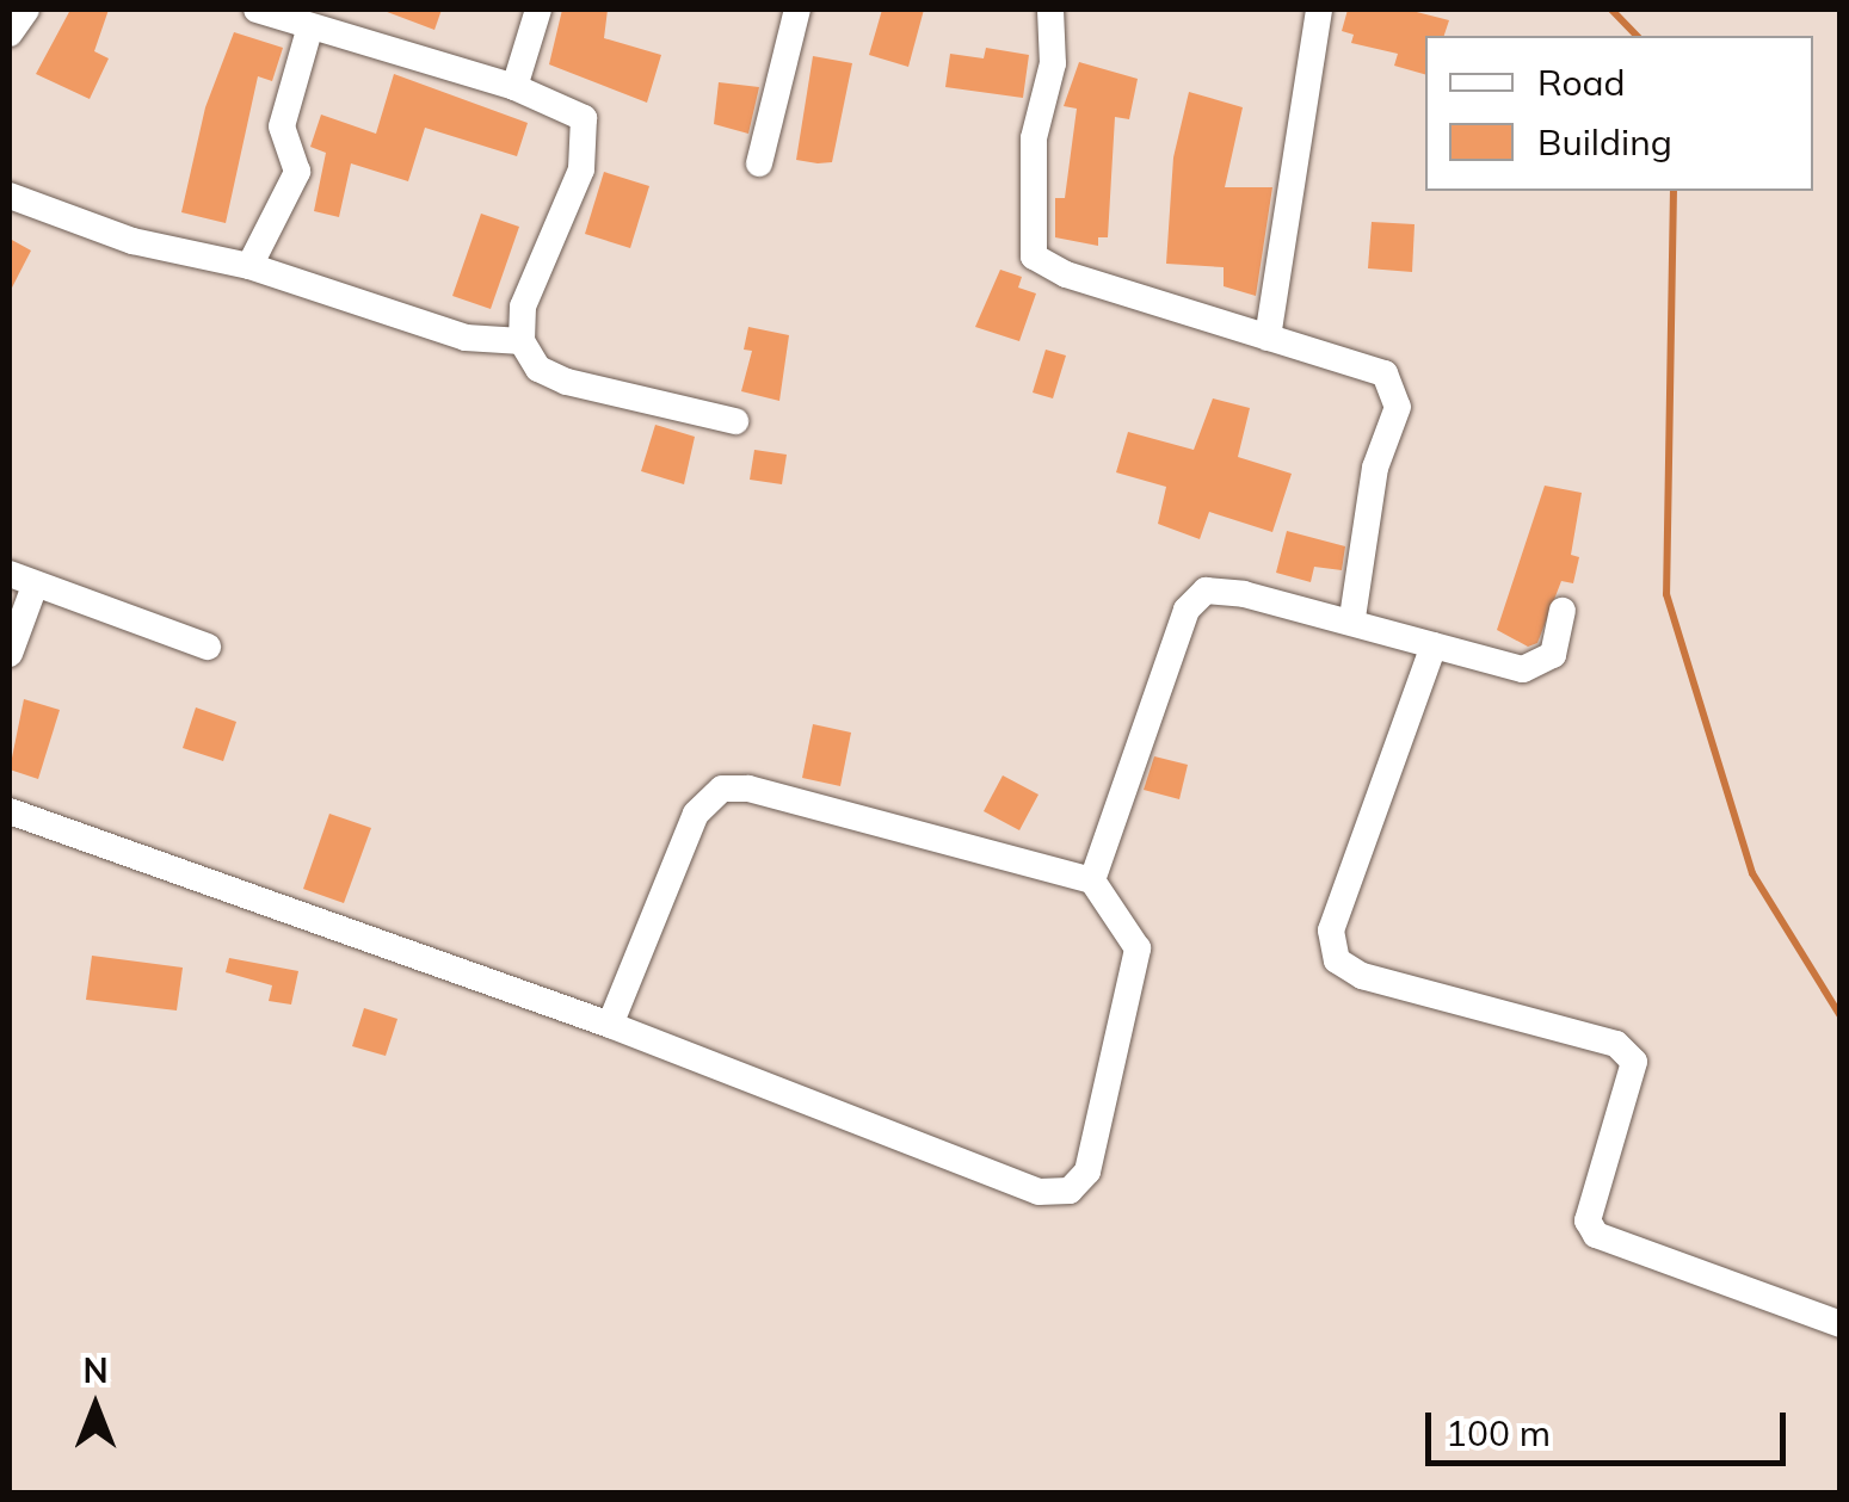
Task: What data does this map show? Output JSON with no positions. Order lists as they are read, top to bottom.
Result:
{
  "legend": ["Road", "Building"],
  "scale_bar": "100 m",
  "north": "top"
}
